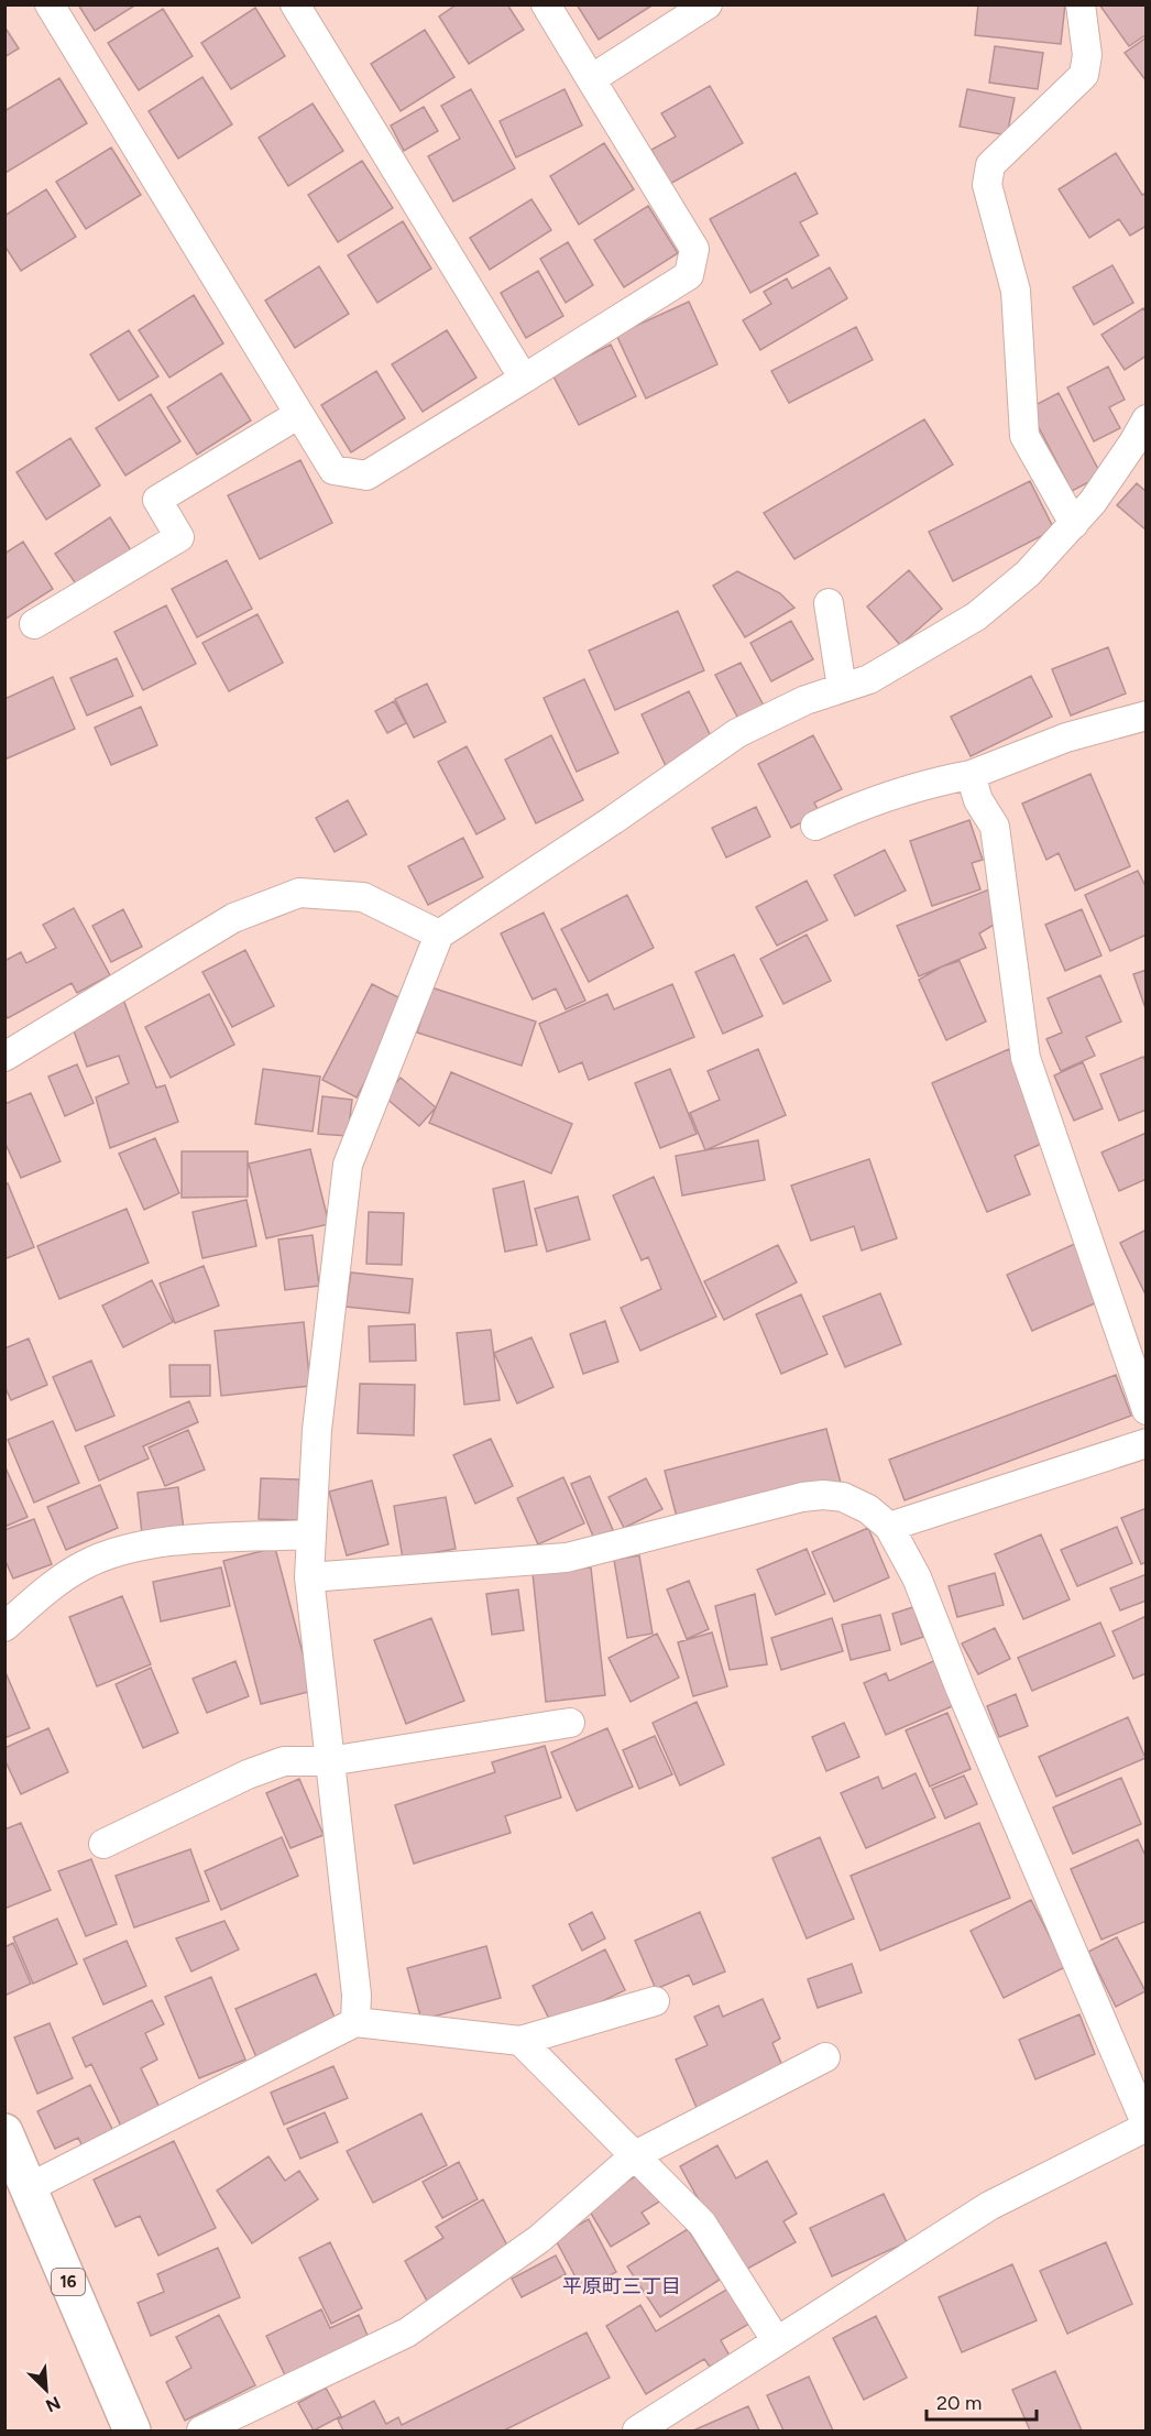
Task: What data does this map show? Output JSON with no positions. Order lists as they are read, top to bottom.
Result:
{
  "streets": {
    "main road": ["16"]
  },
  "districts": ["平原町三丁目"],
  "scale_bar": "20 m",
  "north": "bottom right"
}
